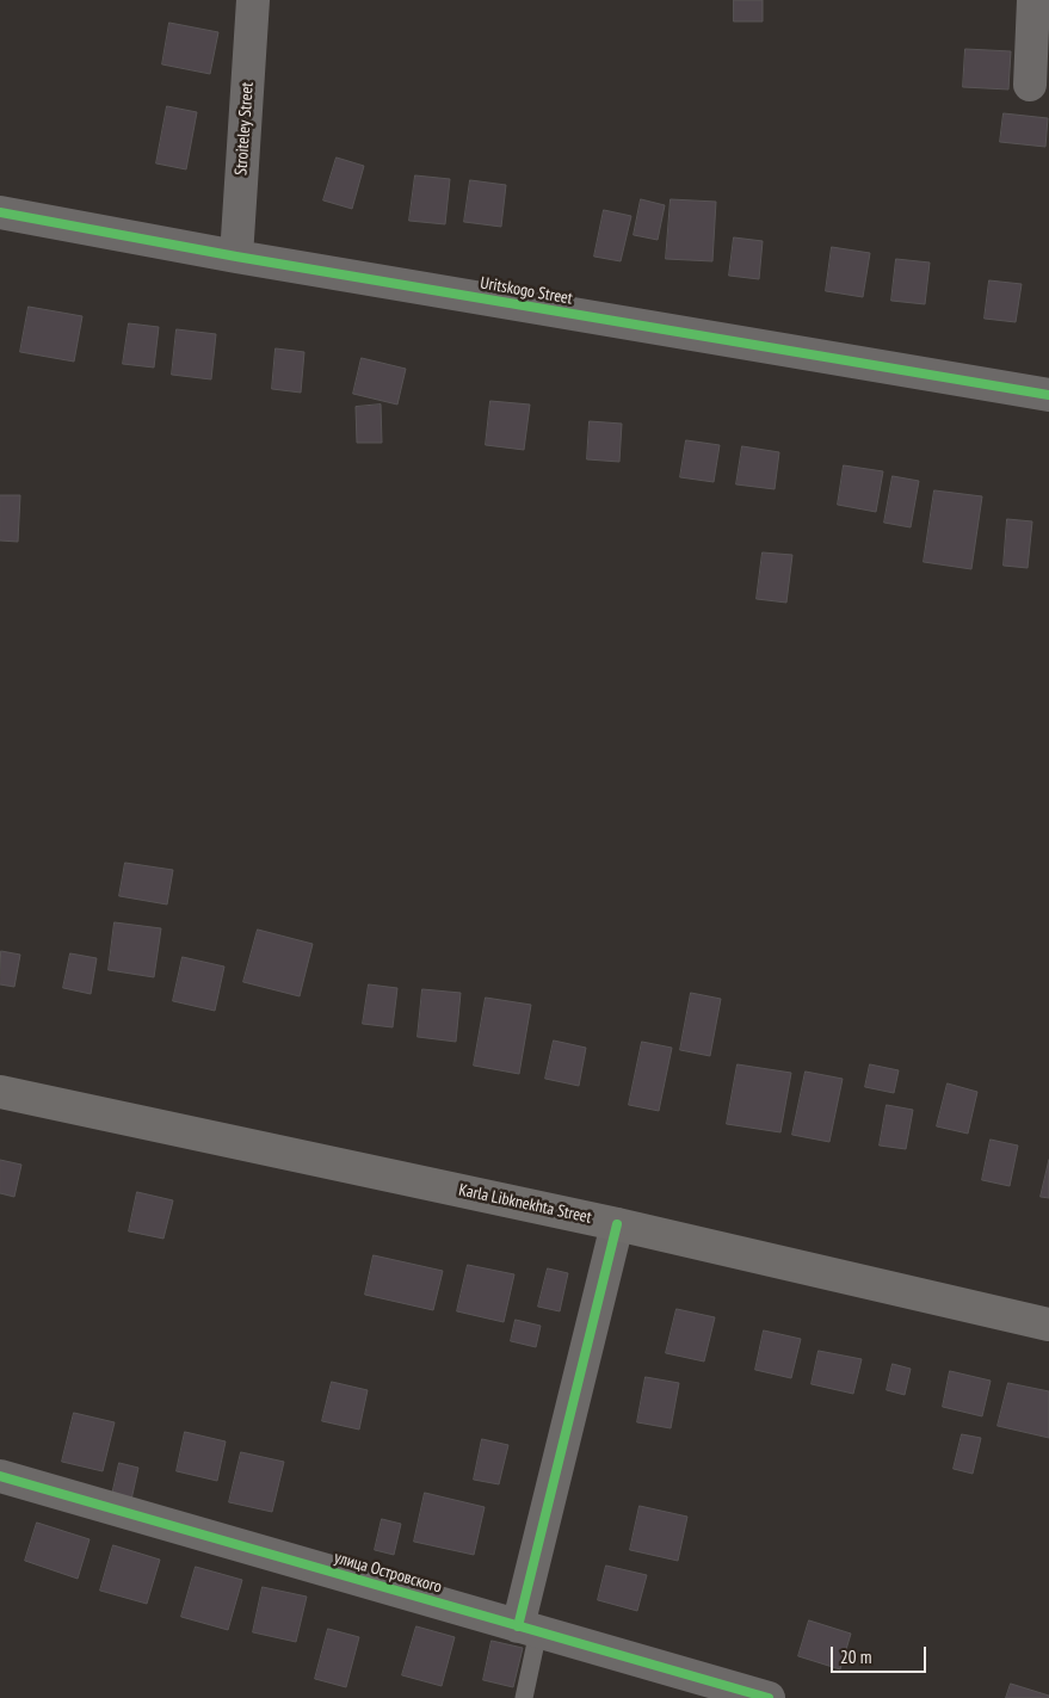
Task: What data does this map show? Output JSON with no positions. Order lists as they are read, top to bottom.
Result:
{
  "streets": {
    "main road": ["Karla Libknekhta Street"],
    "street": ["Stroiteley Street", "Uritskogo Street", "улица Островского"]
  },
  "crossings": [
    ["Stroiteley Street", "Uritskogo Street"]
  ],
  "scale_bar": "20 m"
}
